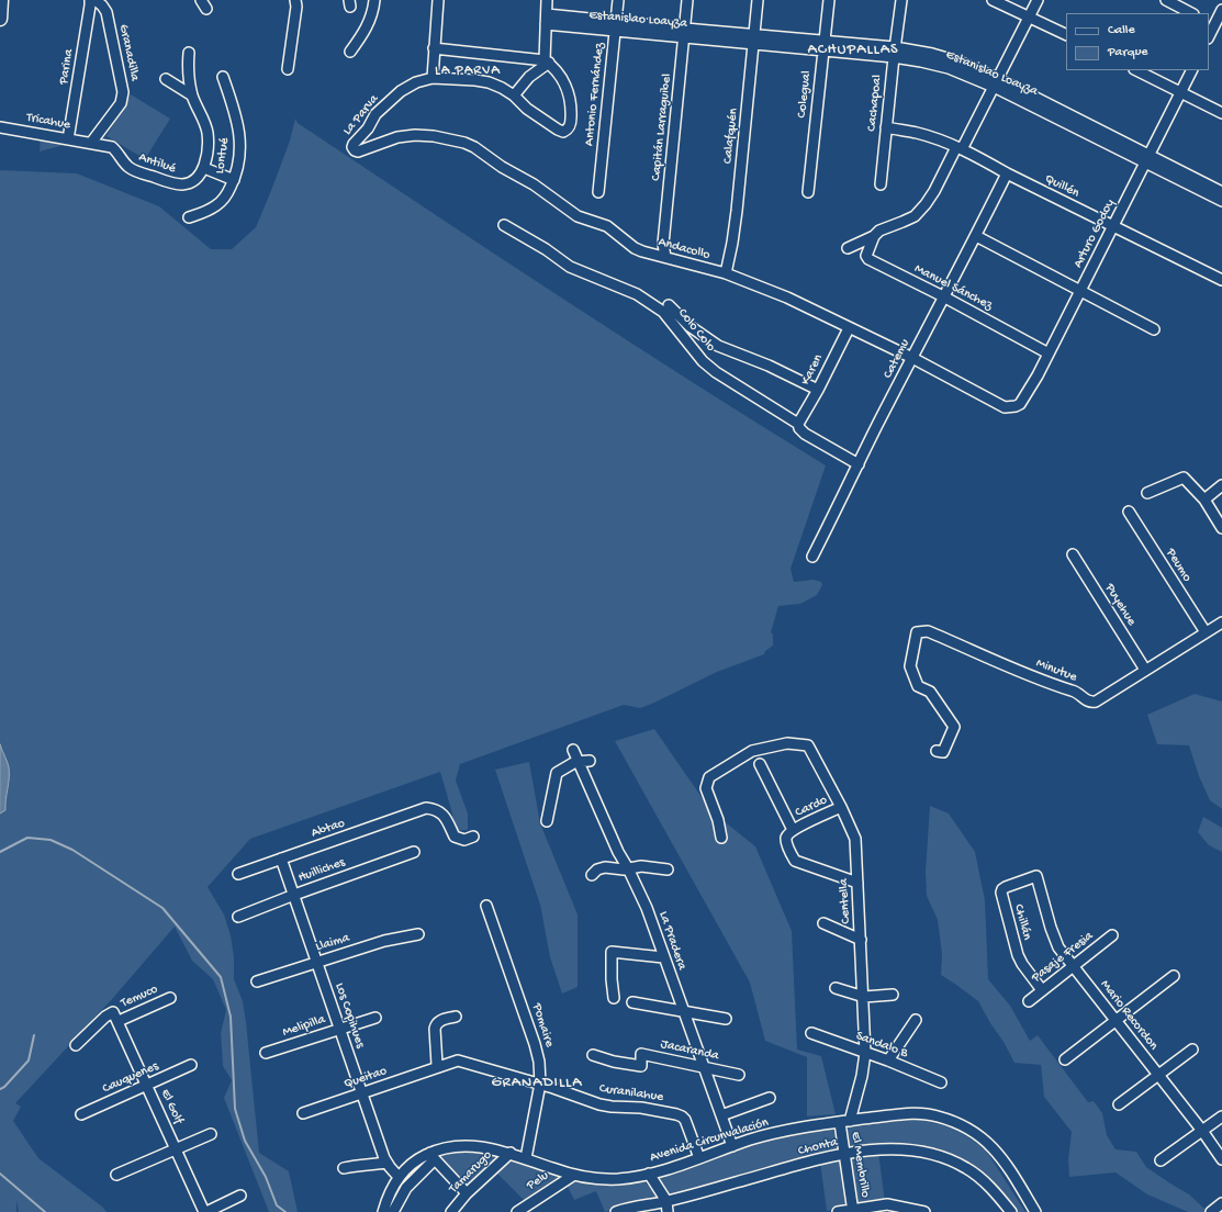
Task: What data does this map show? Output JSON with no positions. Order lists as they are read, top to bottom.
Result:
{
  "streets": {
    "street": [
      "Estanislao Loayza",
      "Granadilla",
      "Parina",
      "Antonio Fernández",
      "Colegual",
      "Cachapoal",
      "La Parva",
      "Tricahue",
      "Capitán Larraguibel",
      "Calafquén",
      "Lontué",
      "Antilué",
      "Quillén",
      "Arturo Godoy",
      "Andacollo",
      "Manuel Sánchez",
      "Colo Colo",
      "Catemu",
      "Karen",
      "Peumo",
      "Puyehue",
      "Minutue",
      "Cardo",
      "Abtao",
      "Huilliches",
      "Centella",
      "Chillán",
      "La Pradera",
      "Llaima",
      "Pasaje Fresia",
      "Temuco",
      "Los Copihues",
      "Mario Recordon",
      "Pomaire",
      "Melipilla",
      "Sandalo B",
      "Jacaranda",
      "Cauquenes",
      "Queitao",
      "Curanilahue",
      "El Golf",
      "Avenida Circunvalación",
      "Chonta",
      "El Membrillo",
      "Tamarugo",
      "Pelu"
    ]
  },
  "crossings": [
    ["Estanislao Loayza", "Antonio Fernández"],
    ["Estanislao Loayza", "Colegual"],
    ["Estanislao Loayza", "Cachapoal"],
    ["Estanislao Loayza", "Capitán Larraguibel"],
    ["Estanislao Loayza", "Calafquén"],
    ["Estanislao Loayza", "Arturo Godoy"],
    ["Granadilla", "Tricahue"],
    ["Granadilla", "Antilué"],
    ["Parina", "Tricahue"],
    ["Cachapoal", "Quillén"],
    ["La Parva", "Andacollo"],
    ["Tricahue", "Antilué"],
    ["Capitán Larraguibel", "Andacollo"],
    ["Calafquén", "Andacollo"],
    ["Quillén", "Arturo Godoy"],
    ["Quillén", "Catemu"],
    ["Arturo Godoy", "Andacollo"],
    ["Arturo Godoy", "Manuel Sánchez"],
    ["Andacollo", "Catemu"],
    ["Andacollo", "Karen"],
    ["Manuel Sánchez", "Catemu"],
    ["Colo Colo", "Catemu"],
    ["Colo Colo", "Karen"],
    ["Peumo", "Minutue"],
    ["Puyehue", "Minutue"],
    ["Cardo", "Centella"],
    ["Abtao", "Los Copihues"],
    ["Huilliches", "Los Copihues"],
    ["Centella", "Sandalo B"],
    ["Centella", "Avenida Circunvalación"],
    ["Chillán", "Pasaje Fresia"],
    ["Chillán", "Mario Recordon"],
    ["La Pradera", "Jacaranda"],
    ["La Pradera", "Avenida Circunvalación"],
    ["Llaima", "Los Copihues"],
    ["Pasaje Fresia", "Mario Recordon"],
    ["Temuco", "El Golf"],
    ["Los Copihues", "Melipilla"],
    ["Los Copihues", "Queitao"],
    ["Los Copihues", "Avenida Circunvalación"],
    ["Pomaire", "Curanilahue"],
    ["Pomaire", "Avenida Circunvalación"],
    ["Cauquenes", "El Golf"],
    ["Queitao", "Curanilahue"],
    ["Curanilahue", "Avenida Circunvalación"],
    ["Avenida Circunvalación", "El Membrillo"],
    ["Avenida Circunvalación", "Tamarugo"],
    ["Avenida Circunvalación", "Pelu"],
    ["Chonta", "El Membrillo"]
  ],
  "districts": ["ACHUPALLAS", "LA PARVA", "GRANADILLA"],
  "legend": ["Calle", "Parque"]
}
